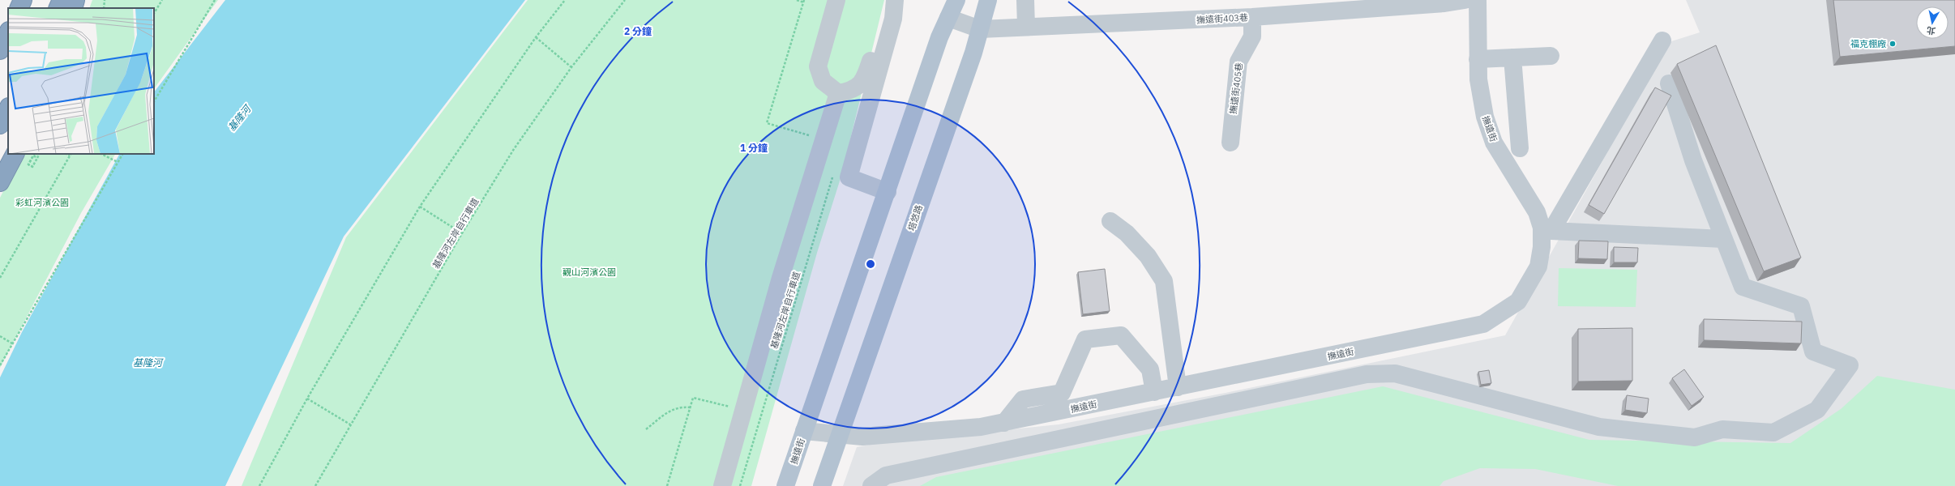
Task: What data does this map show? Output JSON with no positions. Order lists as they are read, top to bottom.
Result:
{
  "streets": {
    "main road": ["撫遠街", "塔悠路"],
    "street": ["撫遠街403巷", "撫遠街405巷"],
    "path": ["基隆河左岸自行車道"]
  },
  "crossings": [
    ["撫遠街403巷", "撫遠街405巷"],
    ["撫遠街403巷", "塔悠路"],
    ["撫遠街", "塔悠路"]
  ],
  "water": ["基隆河"],
  "parks": ["彩虹河濱公園", "觀山河濱公園"],
  "places": ["福克棚廠"],
  "north": "bottom",
  "rings": ["2 分鐘", "1 分鐘"]
}
